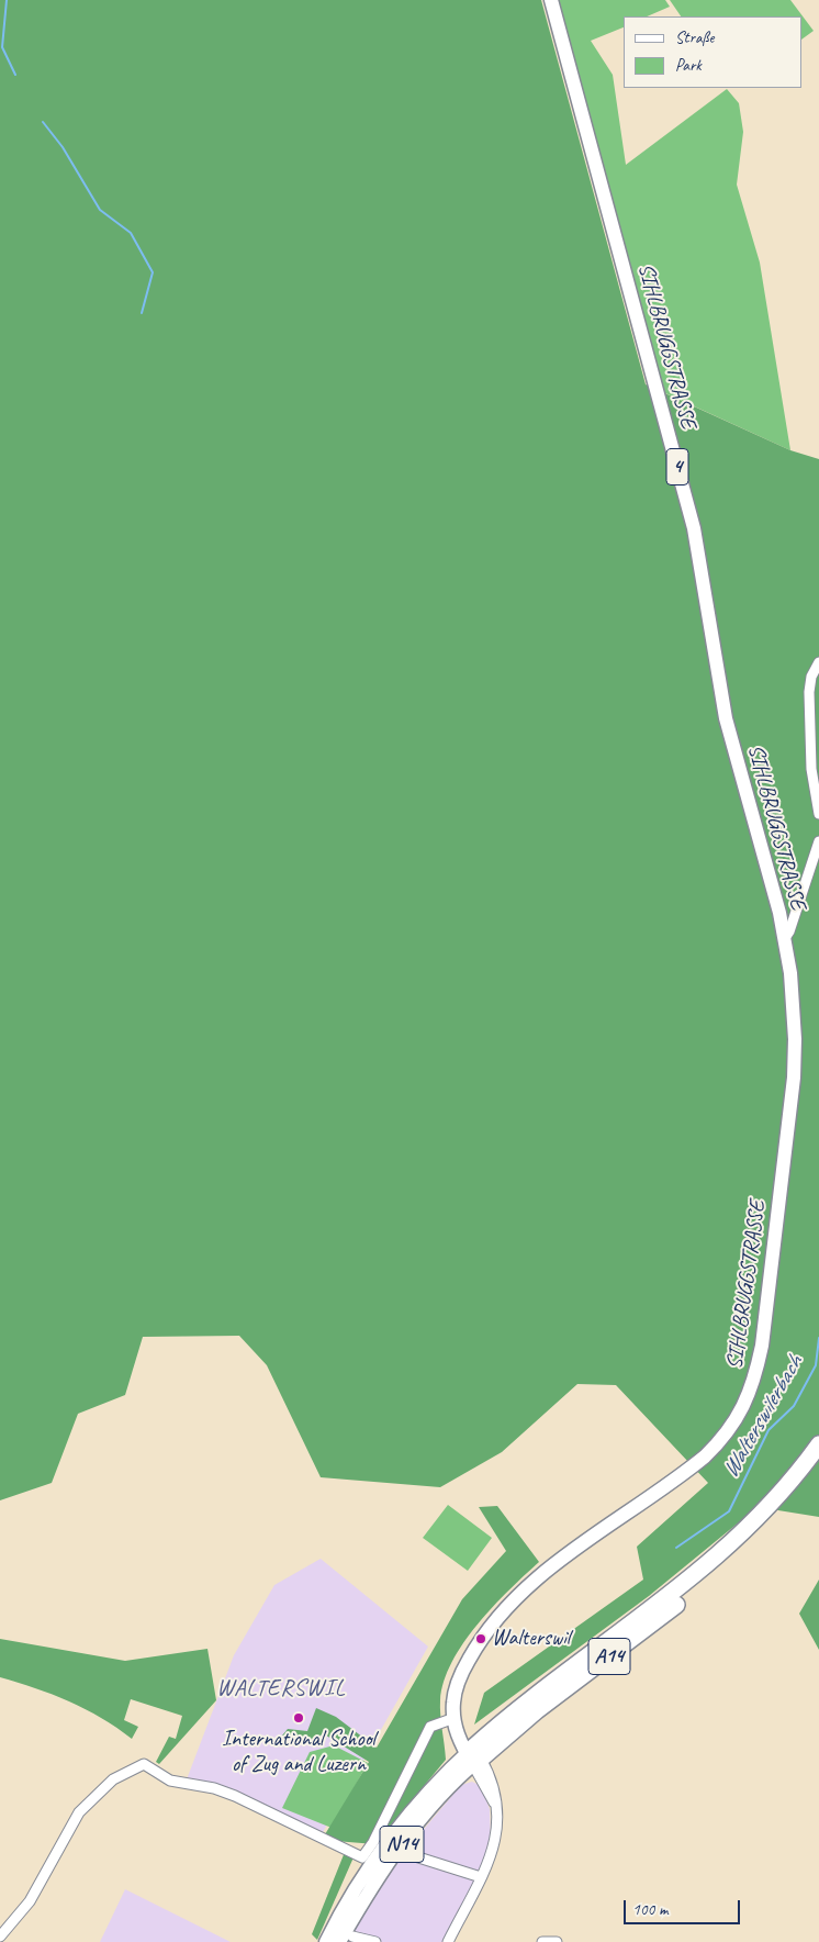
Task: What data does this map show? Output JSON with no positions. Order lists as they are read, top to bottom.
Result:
{
  "streets": {
    "highway": ["A14"],
    "main road": ["SIHLBRUGGSTRASSE", "4", "N14"]
  },
  "crossings": [
    ["A14", "N14"]
  ],
  "districts": ["WALTERSWIL"],
  "water": ["Walterswilerbach"],
  "places": ["Walterswil", "International School of Zug and Luzern"],
  "legend": ["Straße", "Park"],
  "scale_bar": "100 m"
}
